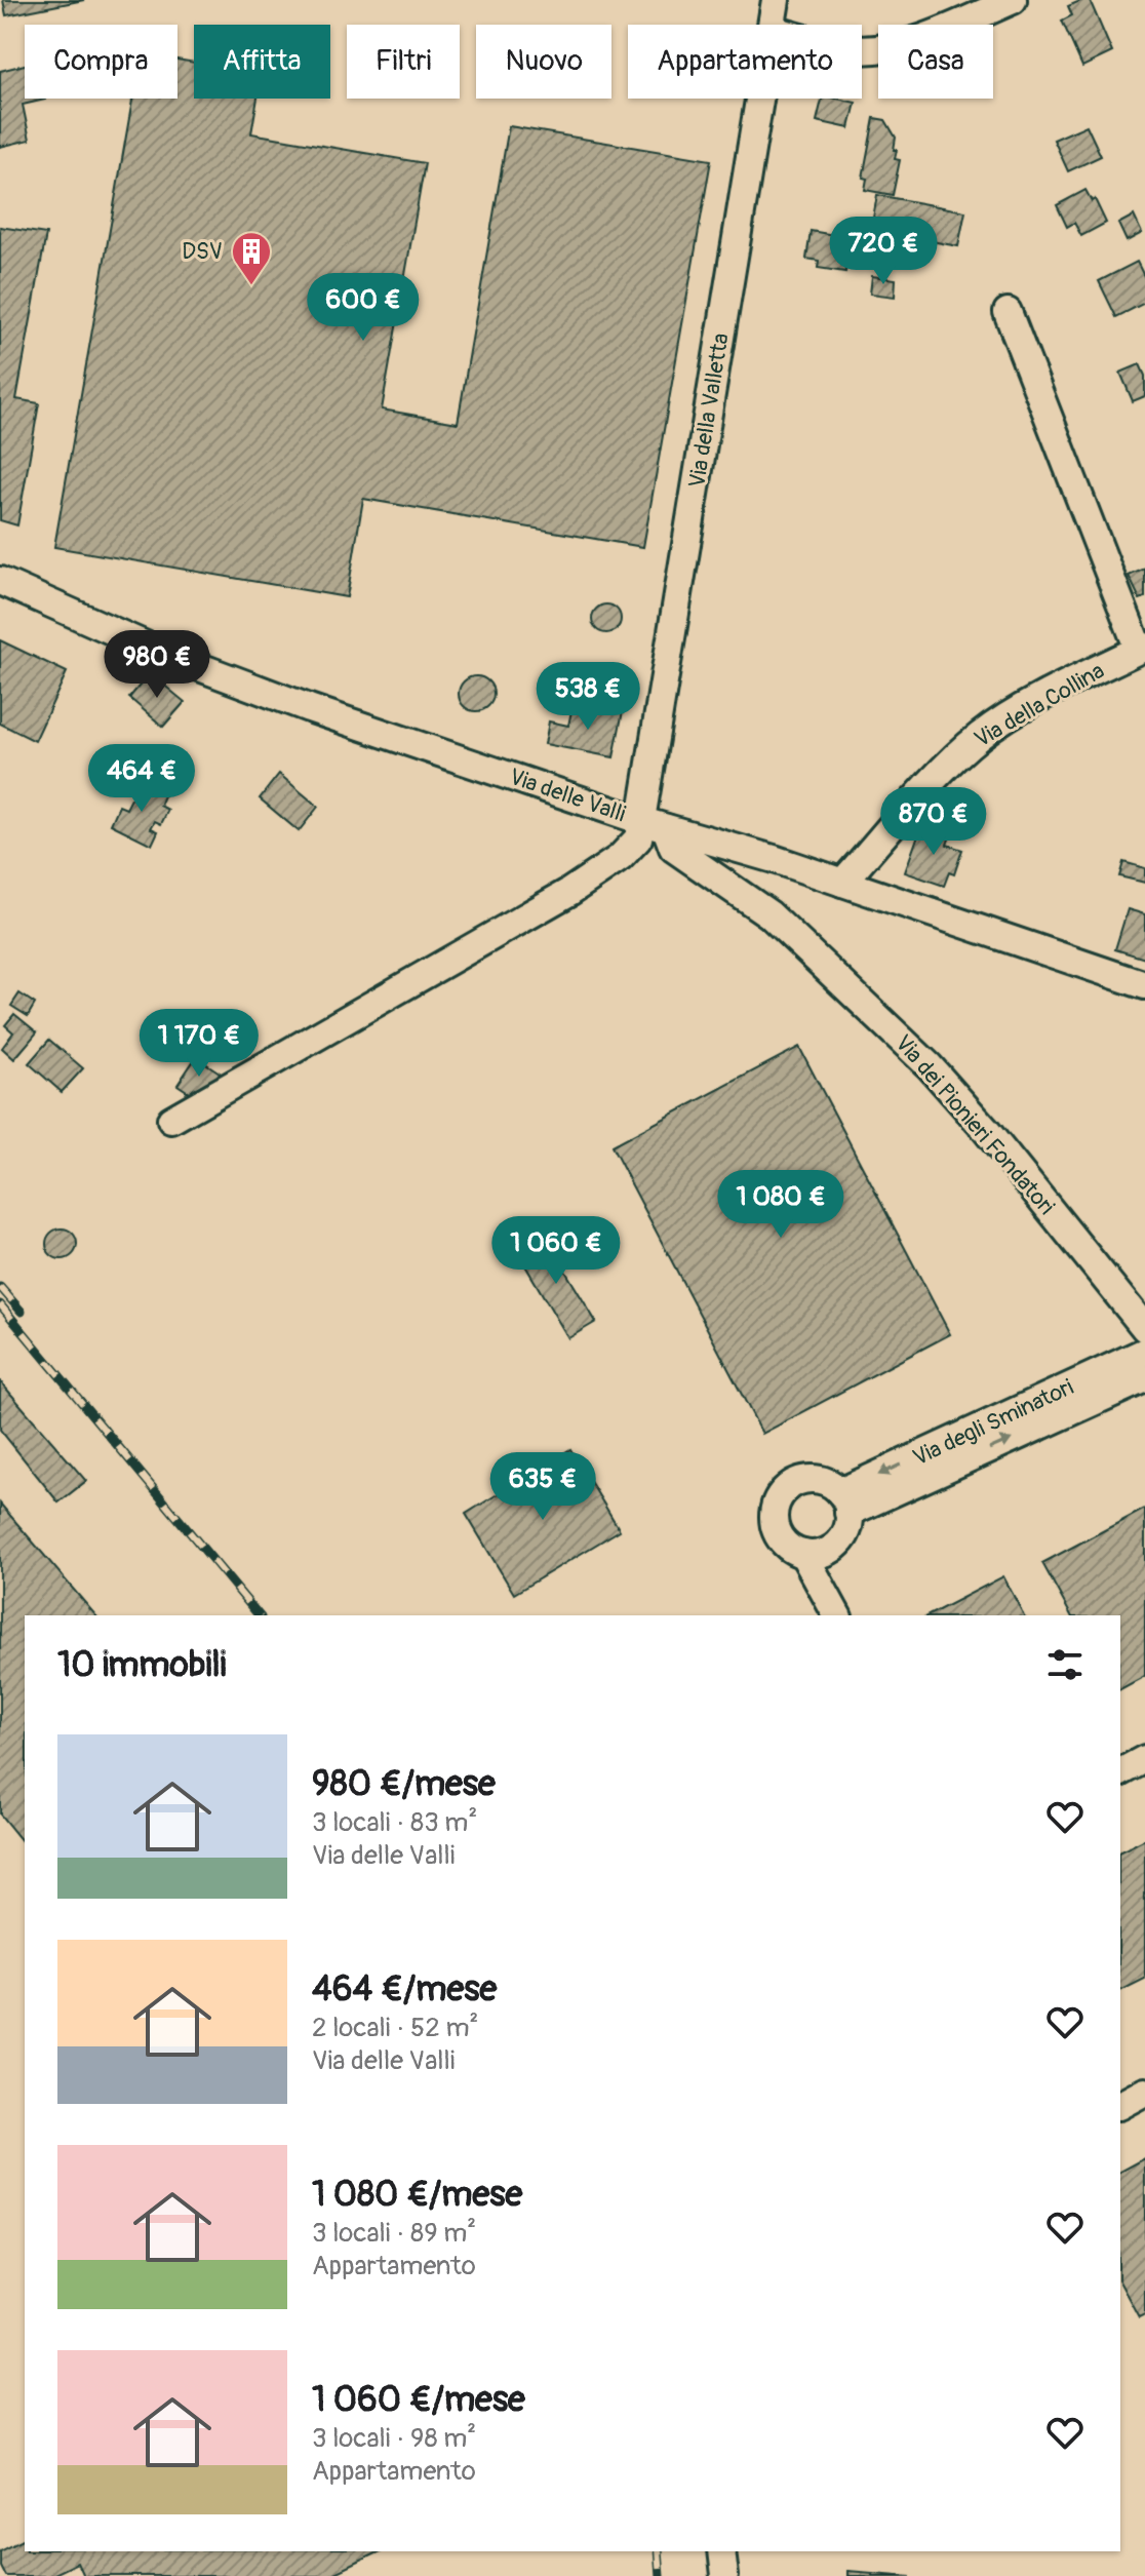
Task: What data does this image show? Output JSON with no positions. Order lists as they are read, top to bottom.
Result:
{
  "streets": {
    "street": [
      "Via della Valletta",
      "Via della Collina",
      "Via delle Valli",
      "Via dei Pionieri Fondatori",
      "Via degli Sminatori"
    ]
  },
  "crossings": [
    ["Via della Valletta", "Via delle Valli"],
    ["Via della Valletta", "Via dei Pionieri Fondatori"],
    ["Via della Collina", "Via delle Valli"],
    ["Via delle Valli", "Via dei Pionieri Fondatori"]
  ],
  "places": {
    "building": ["DSV"]
  },
  "page": {
    "chip": [
      "Compra",
      "Affitta",
      "Filtri",
      "Nuovo",
      "Appartamento",
      "Casa"
    ],
    "price": [
      "720 €",
      "600 €",
      "980 €",
      "538 €",
      "464 €",
      "870 €",
      "1 170 €",
      "1 080 €",
      "1 060 €",
      "635 €"
    ],
    "heading": "10 immobili",
    "list": [
      {
        "name": "980 €/mese",
        "note": "3 locali · 83 m² · Via delle Valli"
      },
      {
        "name": "464 €/mese",
        "note": "2 locali · 52 m² · Via delle Valli"
      },
      {
        "name": "1 080 €/mese",
        "note": "3 locali · 89 m² · Appartamento"
      },
      {
        "name": "1 060 €/mese",
        "note": "3 locali · 98 m² · Appartamento"
      }
    ]
  }
}
